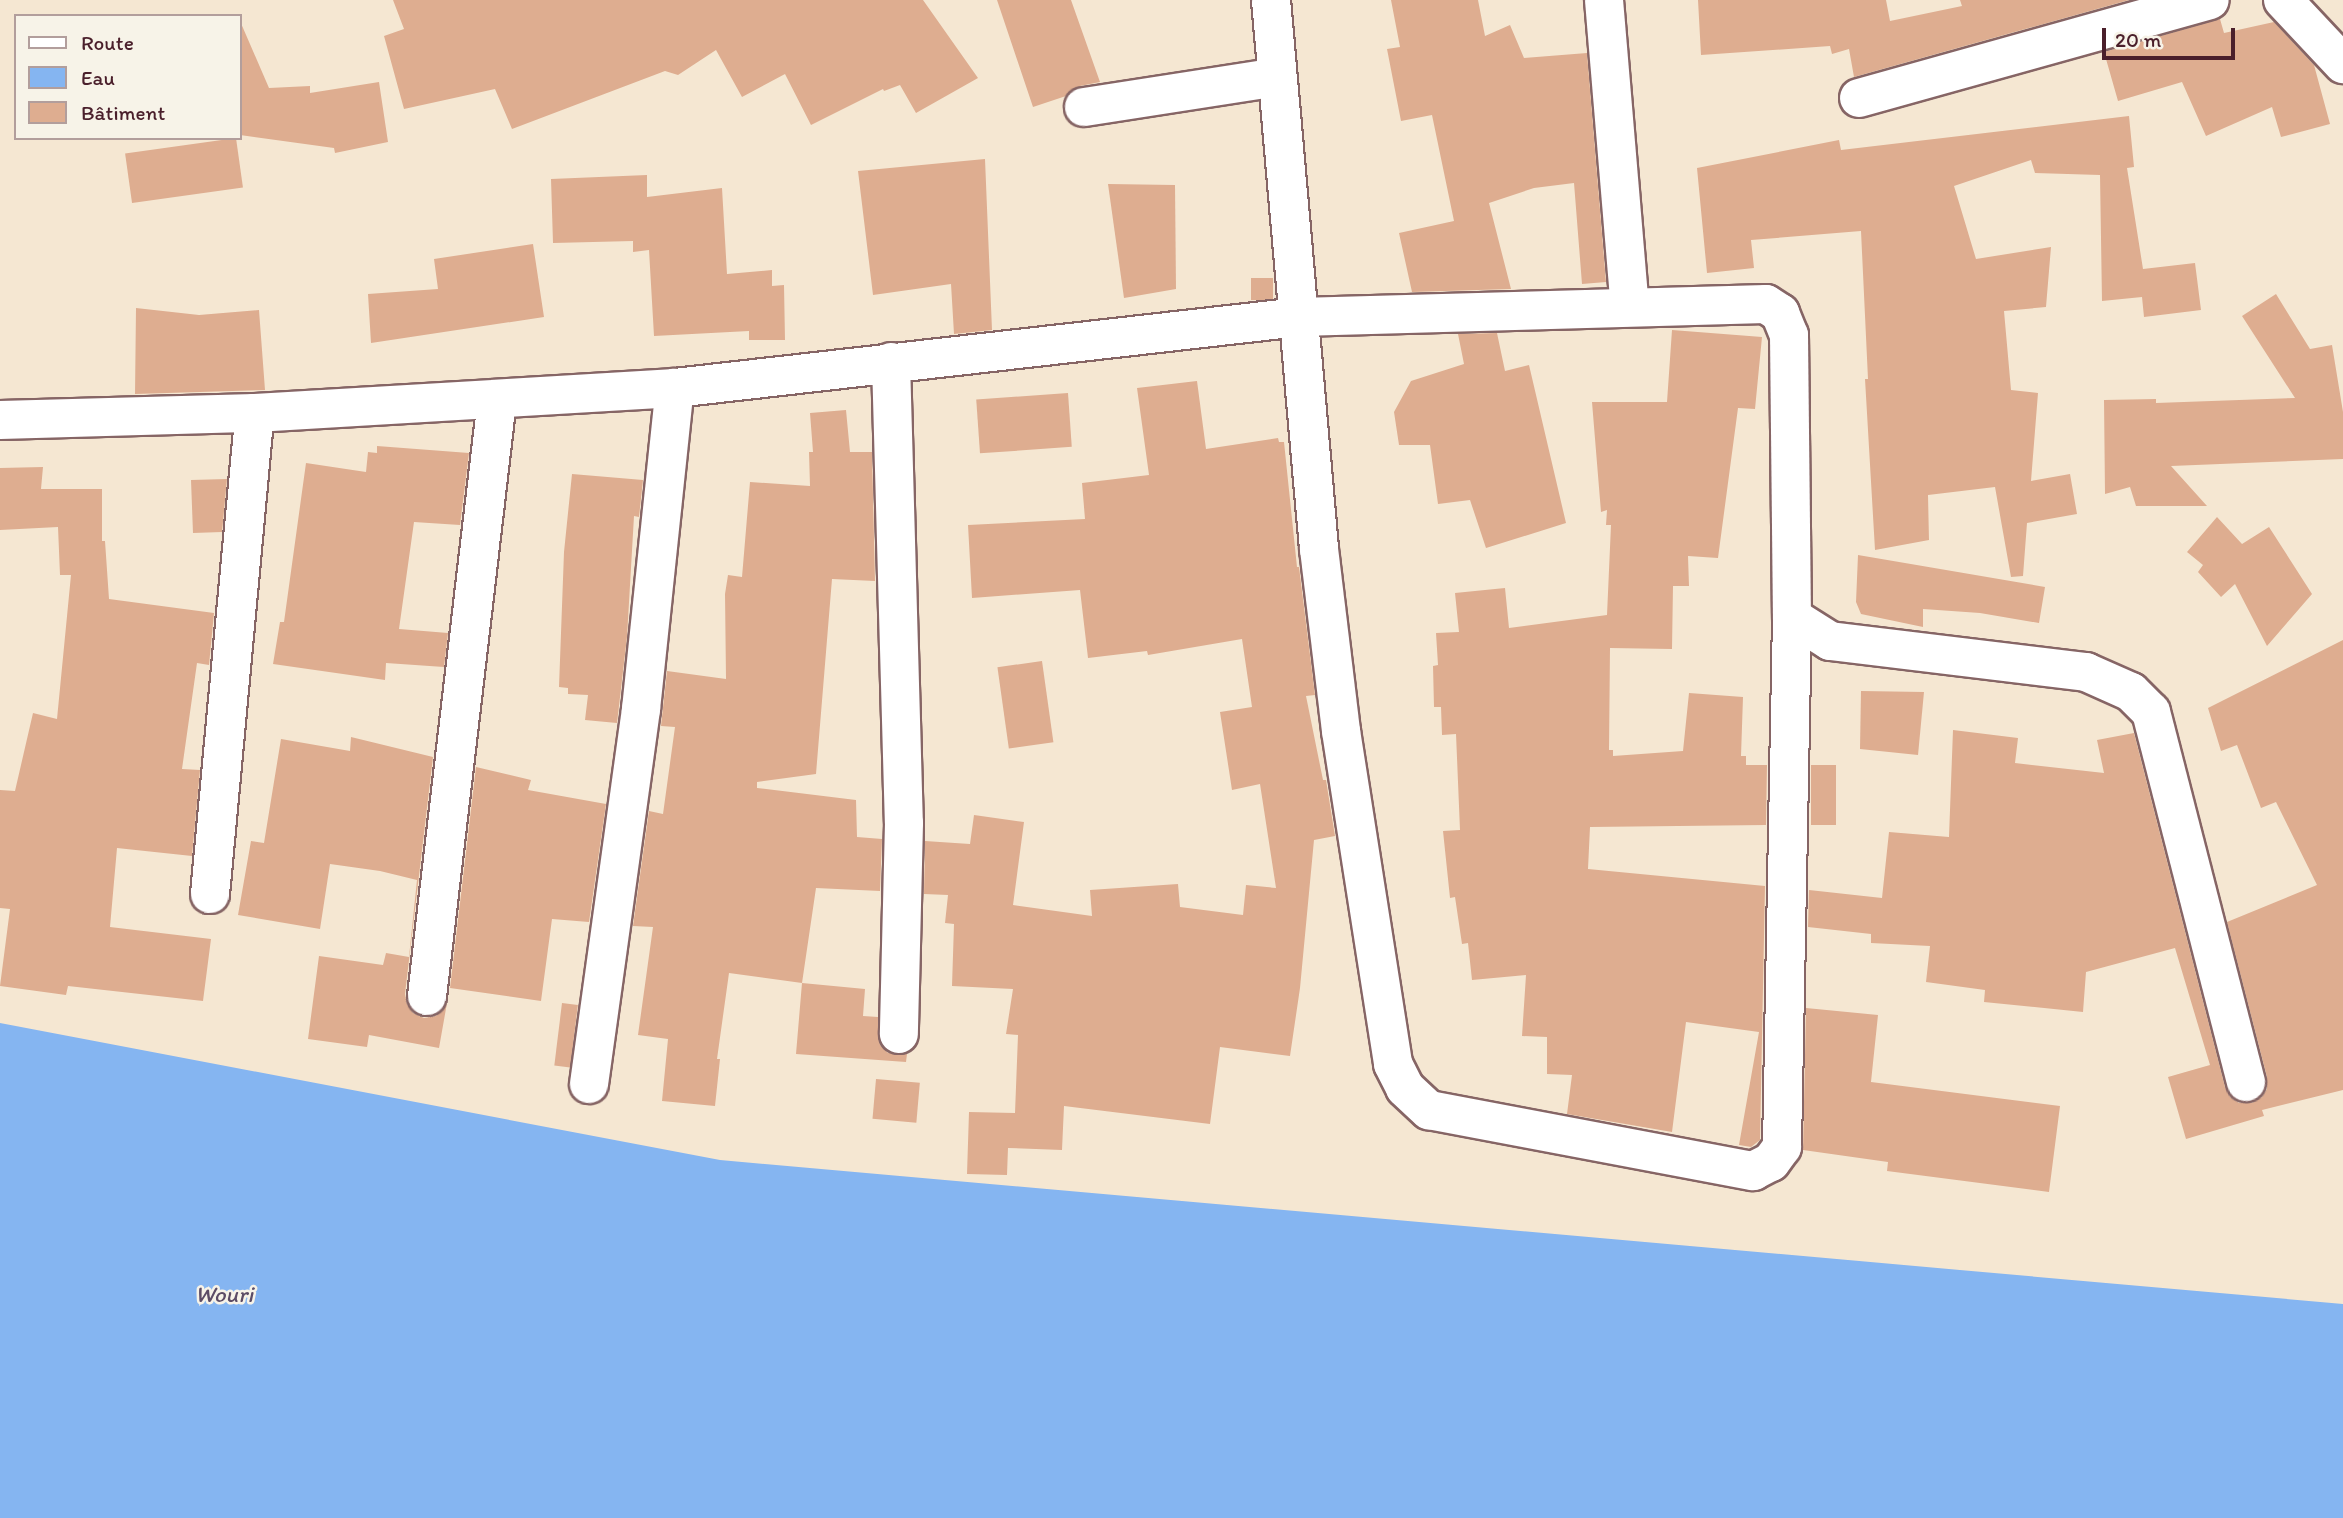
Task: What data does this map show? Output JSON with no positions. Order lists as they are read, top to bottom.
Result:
{
  "water": ["Wouri"],
  "legend": ["Route", "Eau", "Bâtiment"],
  "scale_bar": "20 m"
}
